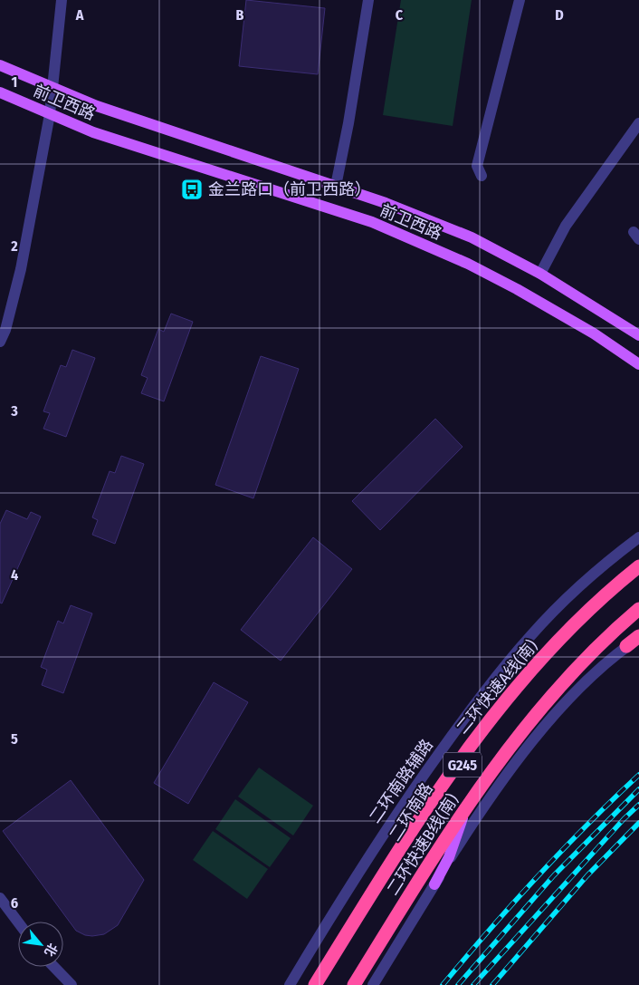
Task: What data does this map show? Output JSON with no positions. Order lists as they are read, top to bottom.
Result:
{
  "streets": {
    "highway": ["二环快速A线(南)", "二环快速B线(南)"],
    "main road": ["前卫西路", "G245", "二环南路"],
    "street": ["二环南路辅路"]
  },
  "places": {
    "bus stop": ["金兰路口（前卫西路）"]
  },
  "north": "bottom right",
  "grid": {
    "columns": [
      "A",
      "B",
      "C",
      "D"
    ],
    "rows": [
      "1",
      "2",
      "3",
      "4",
      "5",
      "6"
    ]
  }
}
